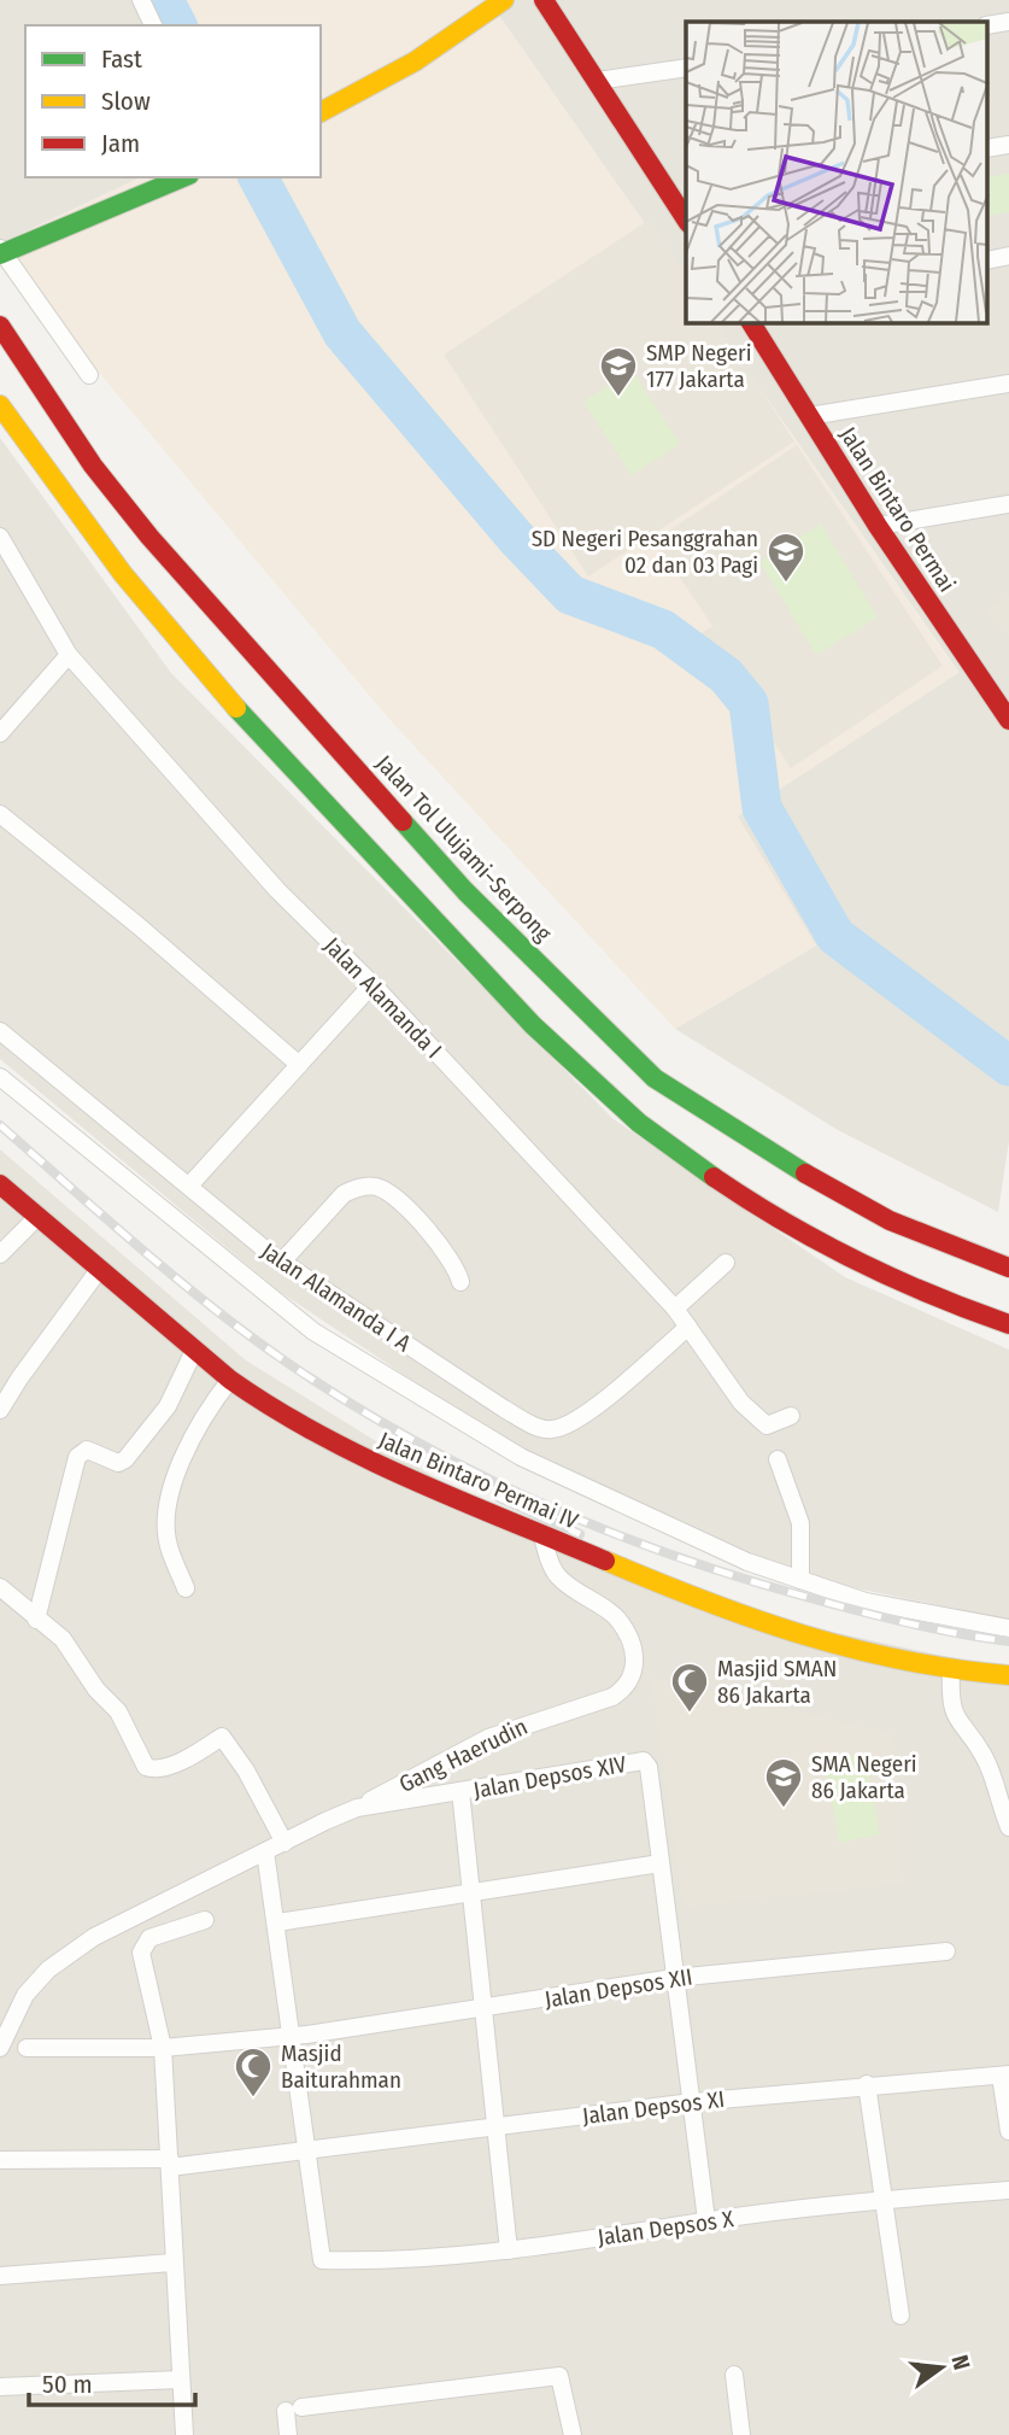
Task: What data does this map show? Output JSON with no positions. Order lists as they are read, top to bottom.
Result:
{
  "streets": {
    "main road": ["Jalan Bintaro Permai", "Jalan Tol Ulujami–Serpong", "Jalan Bintaro Permai IV"],
    "street": [
      "Jalan Alamanda I",
      "Jalan Alamanda I A",
      "Gang Haerudin",
      "Jalan Depsos XIV",
      "Jalan Depsos XII",
      "Jalan Depsos XI",
      "Jalan Depsos X"
    ]
  },
  "crossings": [
    ["Jalan Alamanda I", "Jalan Alamanda I A"],
    ["Jalan Bintaro Permai IV", "Gang Haerudin"],
    ["Gang Haerudin", "Jalan Depsos XIV"],
    ["Jalan Depsos XI", "Jalan Depsos X"]
  ],
  "places": {
    "school or university": ["SMP Negeri 177 Jakarta", "SD Negeri Pesanggrahan 02 dan 03 Pagi", "SMA Negeri 86 Jakarta"],
    "mosque": ["Masjid SMAN 86 Jakarta", "Masjid Baiturahman"]
  },
  "legend": ["Fast", "Slow", "Jam"],
  "scale_bar": "50 m",
  "north": "right"
}
